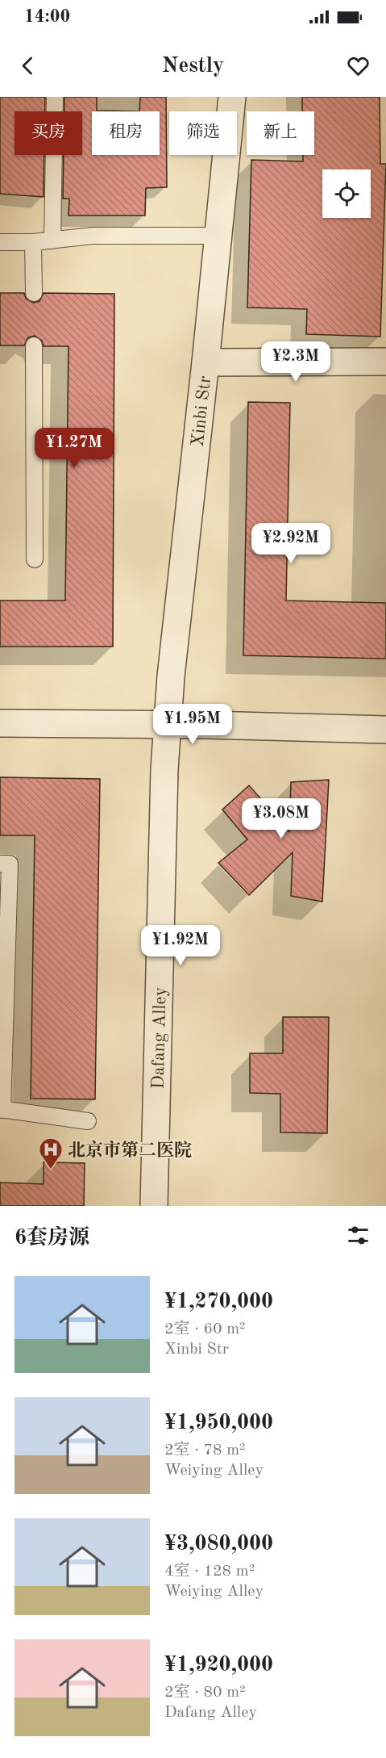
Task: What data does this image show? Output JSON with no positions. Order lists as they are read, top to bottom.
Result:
{
  "streets": {
    "street": ["Xinbi Str", "Dafang Alley"]
  },
  "crossings": [
    ["Xinbi Str", "Dafang Alley"]
  ],
  "places": {
    "hospital": ["北京市第二医院"]
  },
  "page": {
    "status": "14:00",
    "header": "Nestly",
    "chip": [
      "买房",
      "租房",
      "筛选",
      "新上"
    ],
    "price": [
      "¥2.3M",
      "¥1.27M",
      "¥2.92M",
      "¥1.95M",
      "¥3.08M",
      "¥1.92M"
    ],
    "heading": "6套房源",
    "list": [
      {
        "name": "¥1,270,000",
        "note": "2室 · 60 m² · Xinbi Str"
      },
      {
        "name": "¥1,950,000",
        "note": "2室 · 78 m² · Weiying Alley"
      },
      {
        "name": "¥3,080,000",
        "note": "4室 · 128 m² · Weiying Alley"
      },
      {
        "name": "¥1,920,000",
        "note": "2室 · 80 m² · Dafang Alley"
      }
    ]
  }
}
